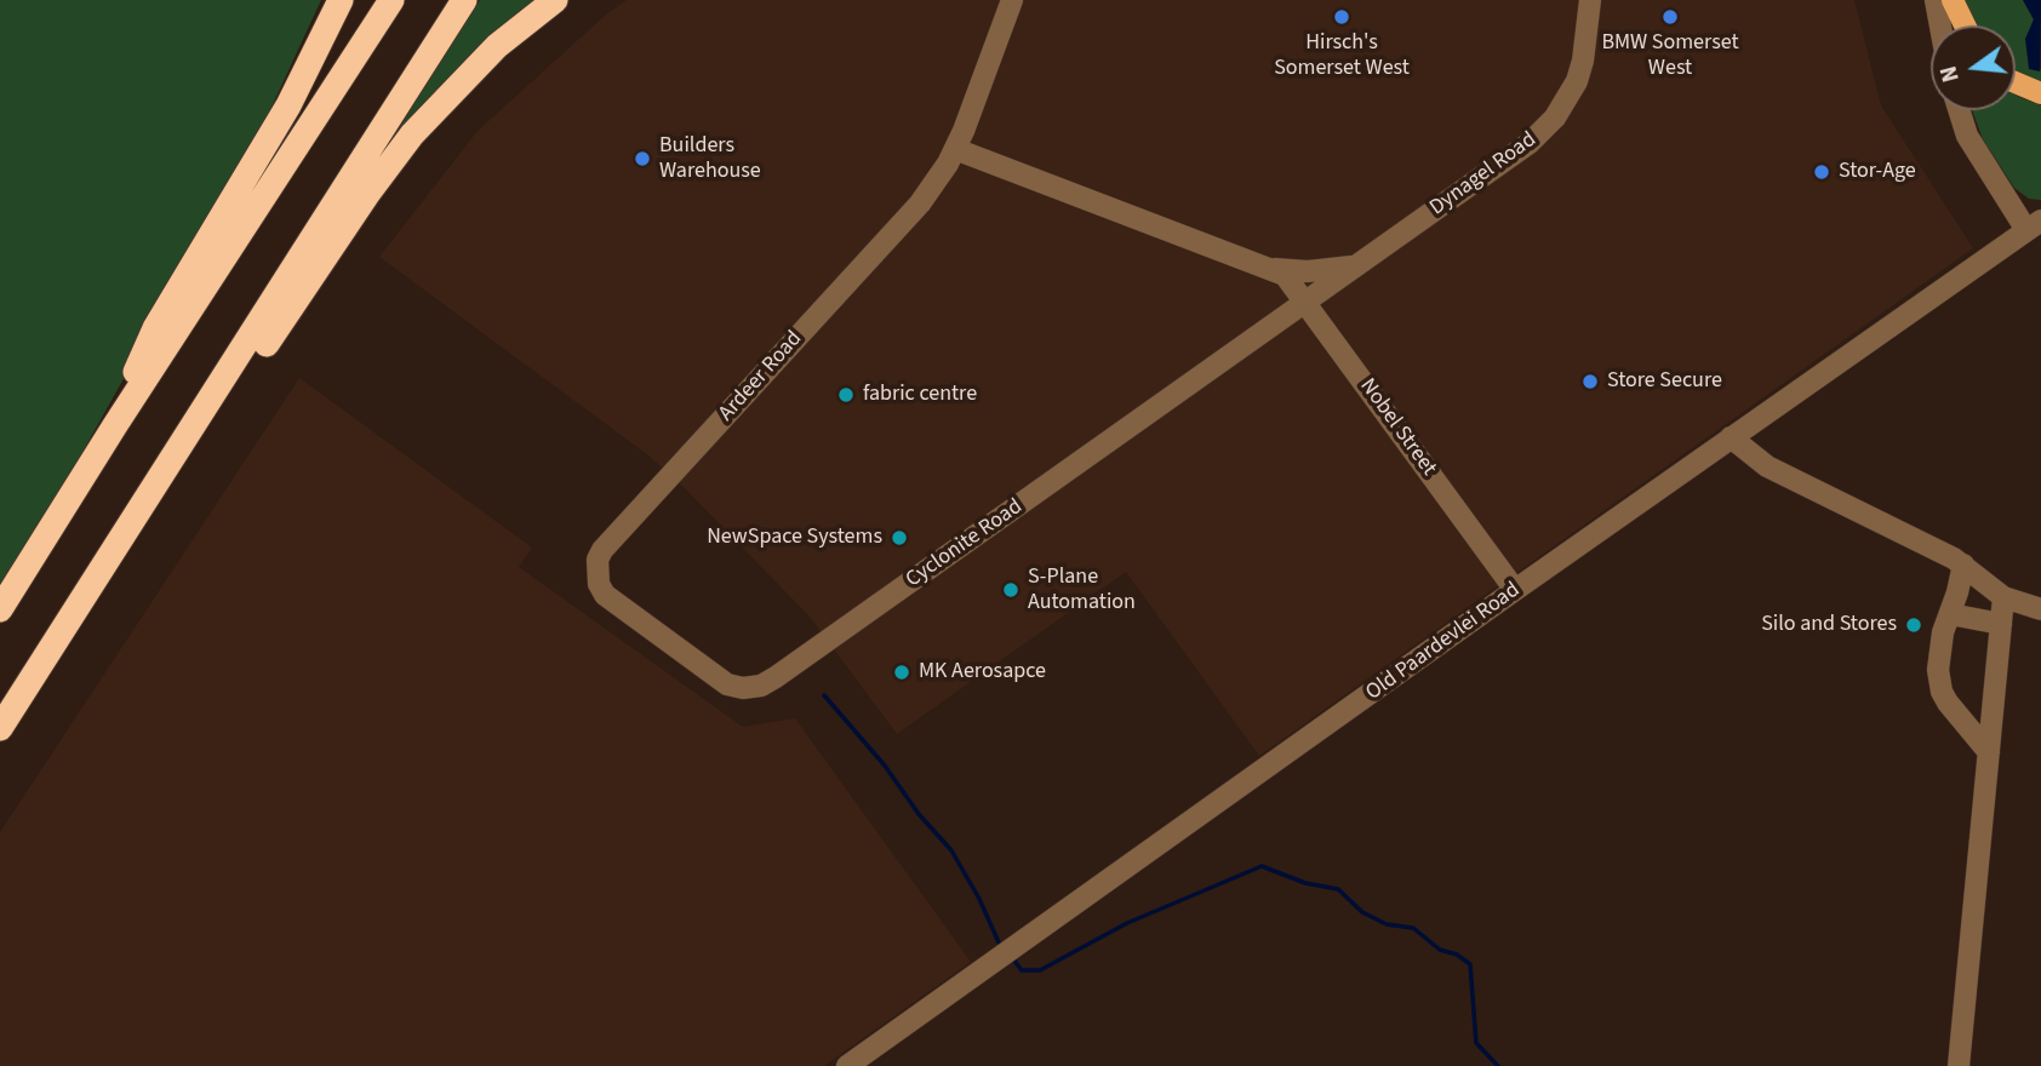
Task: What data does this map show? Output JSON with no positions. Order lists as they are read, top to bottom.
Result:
{
  "streets": {
    "street": [
      "Dynagel Road",
      "Ardeer Road",
      "Nobel Street",
      "Cyclonite Road",
      "Old Paardevlei Road"
    ]
  },
  "crossings": [
    ["Dynagel Road", "Nobel Street"],
    ["Dynagel Road", "Cyclonite Road"],
    ["Ardeer Road", "Nobel Street"],
    ["Ardeer Road", "Cyclonite Road"],
    ["Nobel Street", "Cyclonite Road"],
    ["Nobel Street", "Old Paardevlei Road"]
  ],
  "places": [
    "Hirsch's Somerset West",
    "BMW Somerset West",
    "Builders Warehouse",
    "Stor-Age",
    "Store Secure",
    "fabric centre",
    "NewSpace Systems",
    "S-Plane Automation",
    "Silo and Stores",
    "MK Aerosapce"
  ],
  "north": "left"
}
